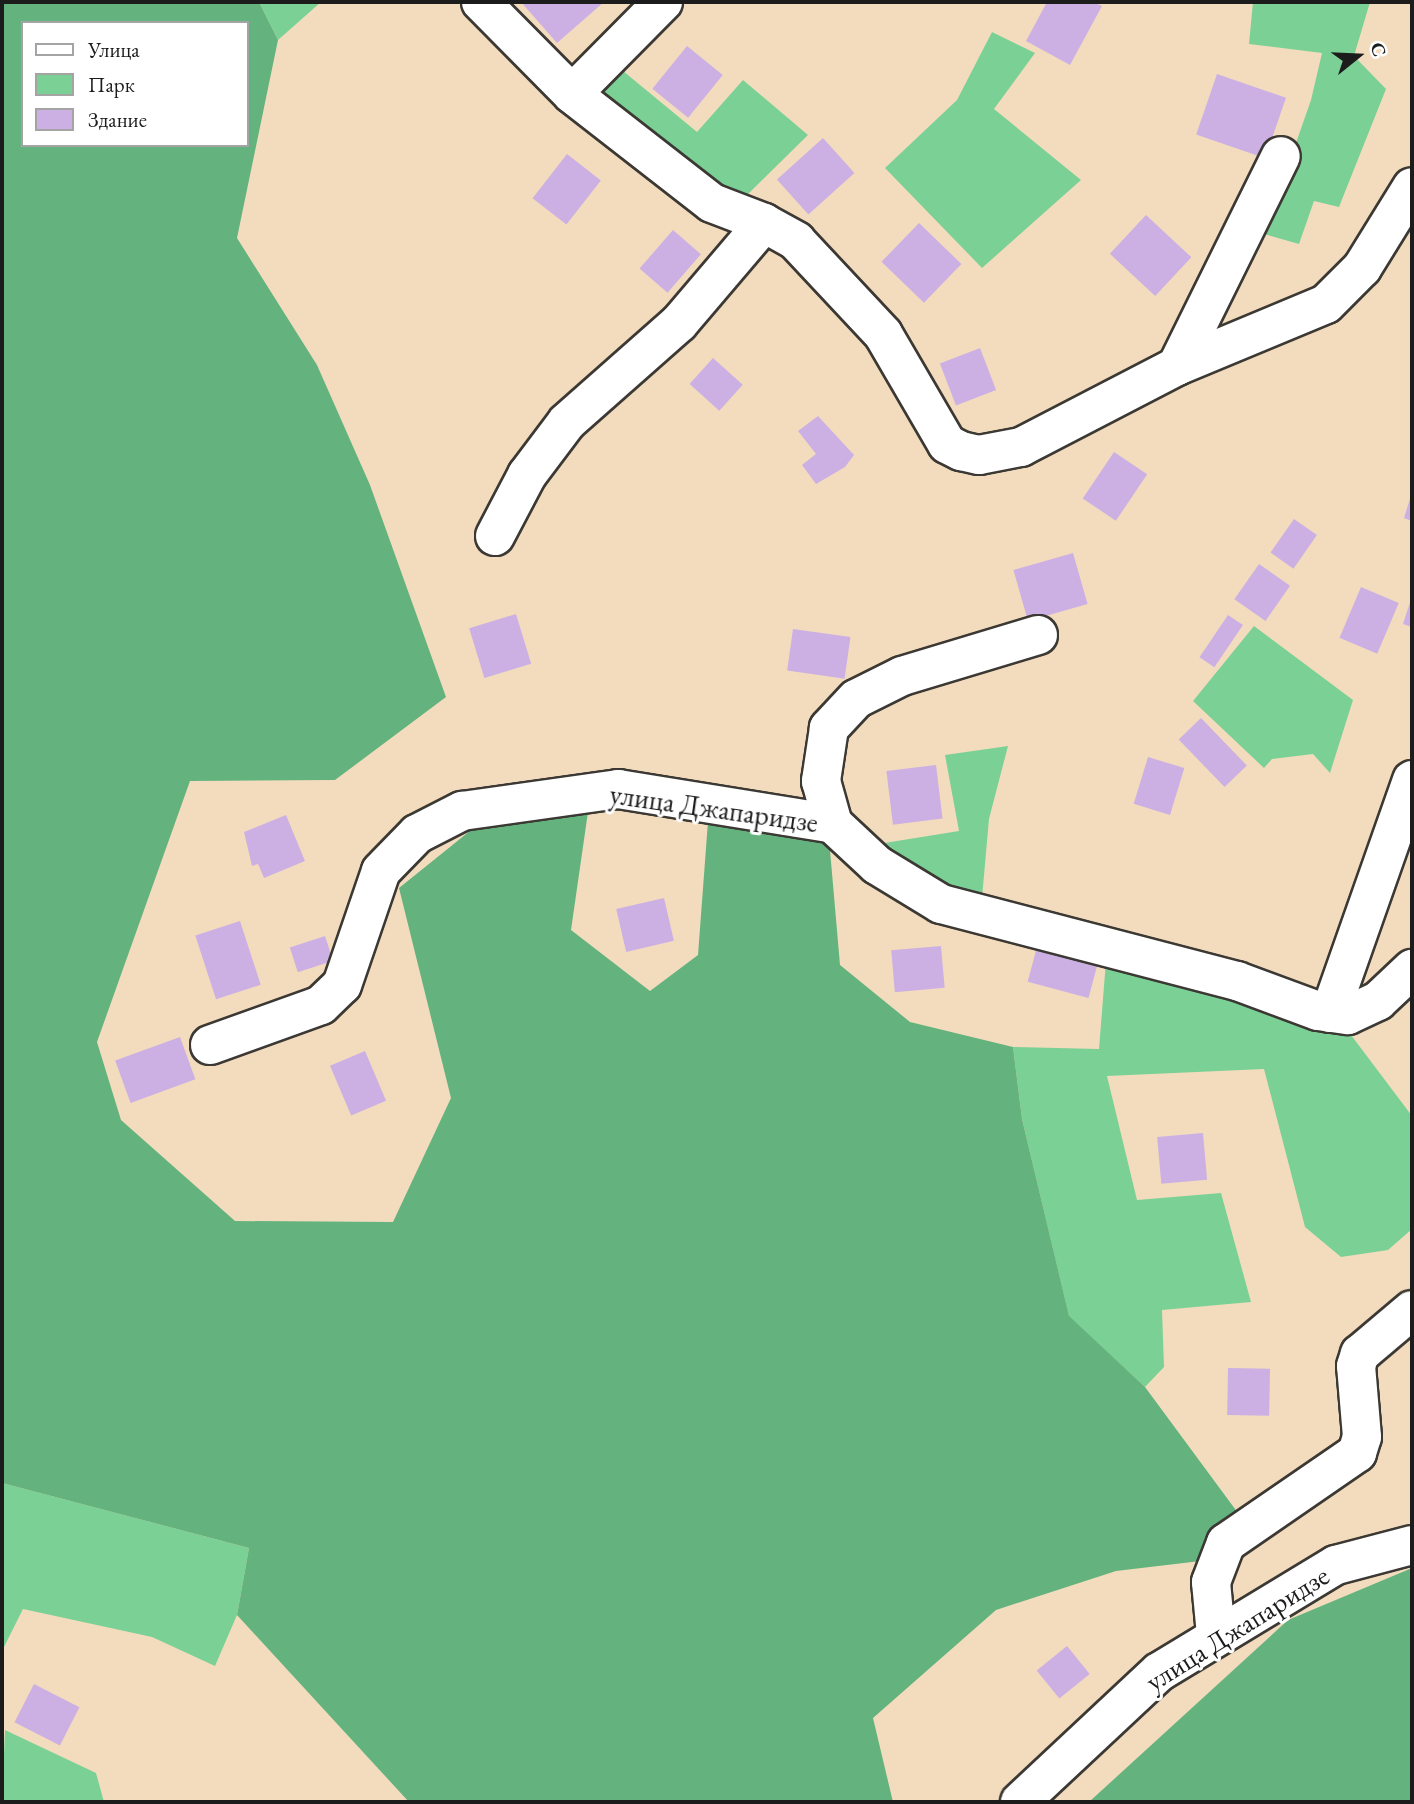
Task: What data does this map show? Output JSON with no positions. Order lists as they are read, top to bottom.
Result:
{
  "streets": {
    "street": ["улица Джапаридзе"]
  },
  "legend": ["Улица", "Парк", "Здание"],
  "north": "right"
}
